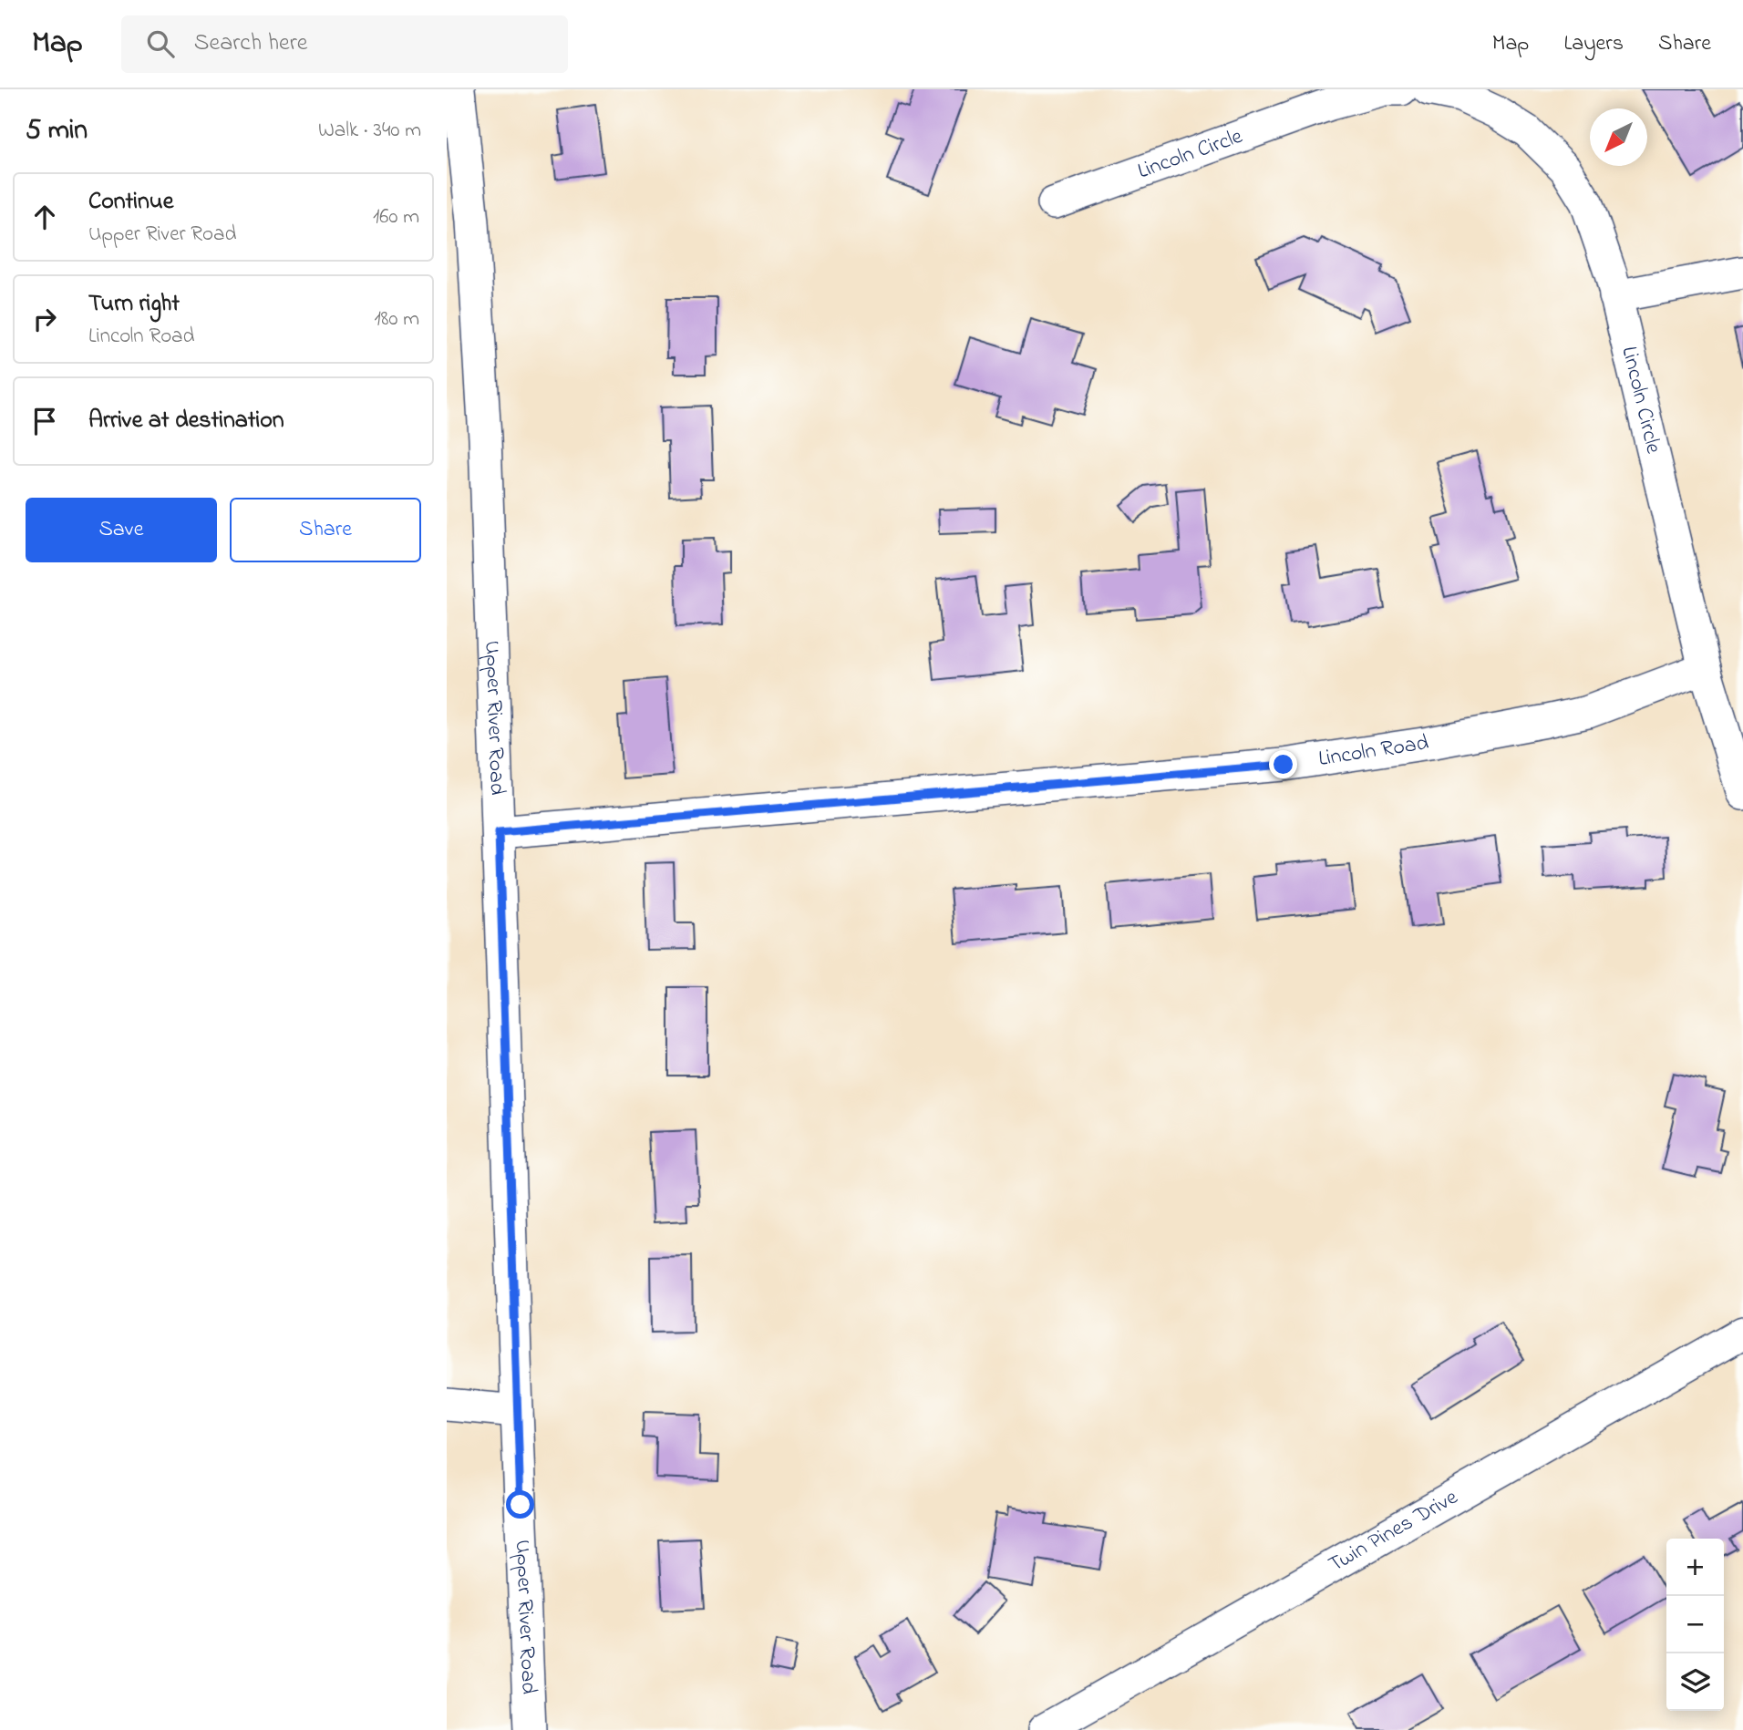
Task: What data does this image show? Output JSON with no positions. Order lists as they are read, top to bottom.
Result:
{
  "streets": {
    "street": [
      "Lincoln Circle",
      "Upper River Road",
      "Lincoln Road",
      "Twin Pines Drive"
    ]
  },
  "crossings": [
    ["Lincoln Circle", "Lincoln Road"],
    ["Upper River Road", "Lincoln Road"]
  ],
  "north": "bottom left",
  "page": {
    "header": "Map",
    "search": "Search here",
    "nav": ["Map", "Layers", "Share"],
    "heading": ["5 min", "Walk · 340 m"],
    "list": [
      ["Continue", "Upper River Road", "160 m"],
      ["Turn right", "Lincoln Road", "180 m"],
      "Arrive at destination"
    ],
    "buttons": ["Save", "Share"],
    "map_buttons": ["+", "−"]
  }
}
